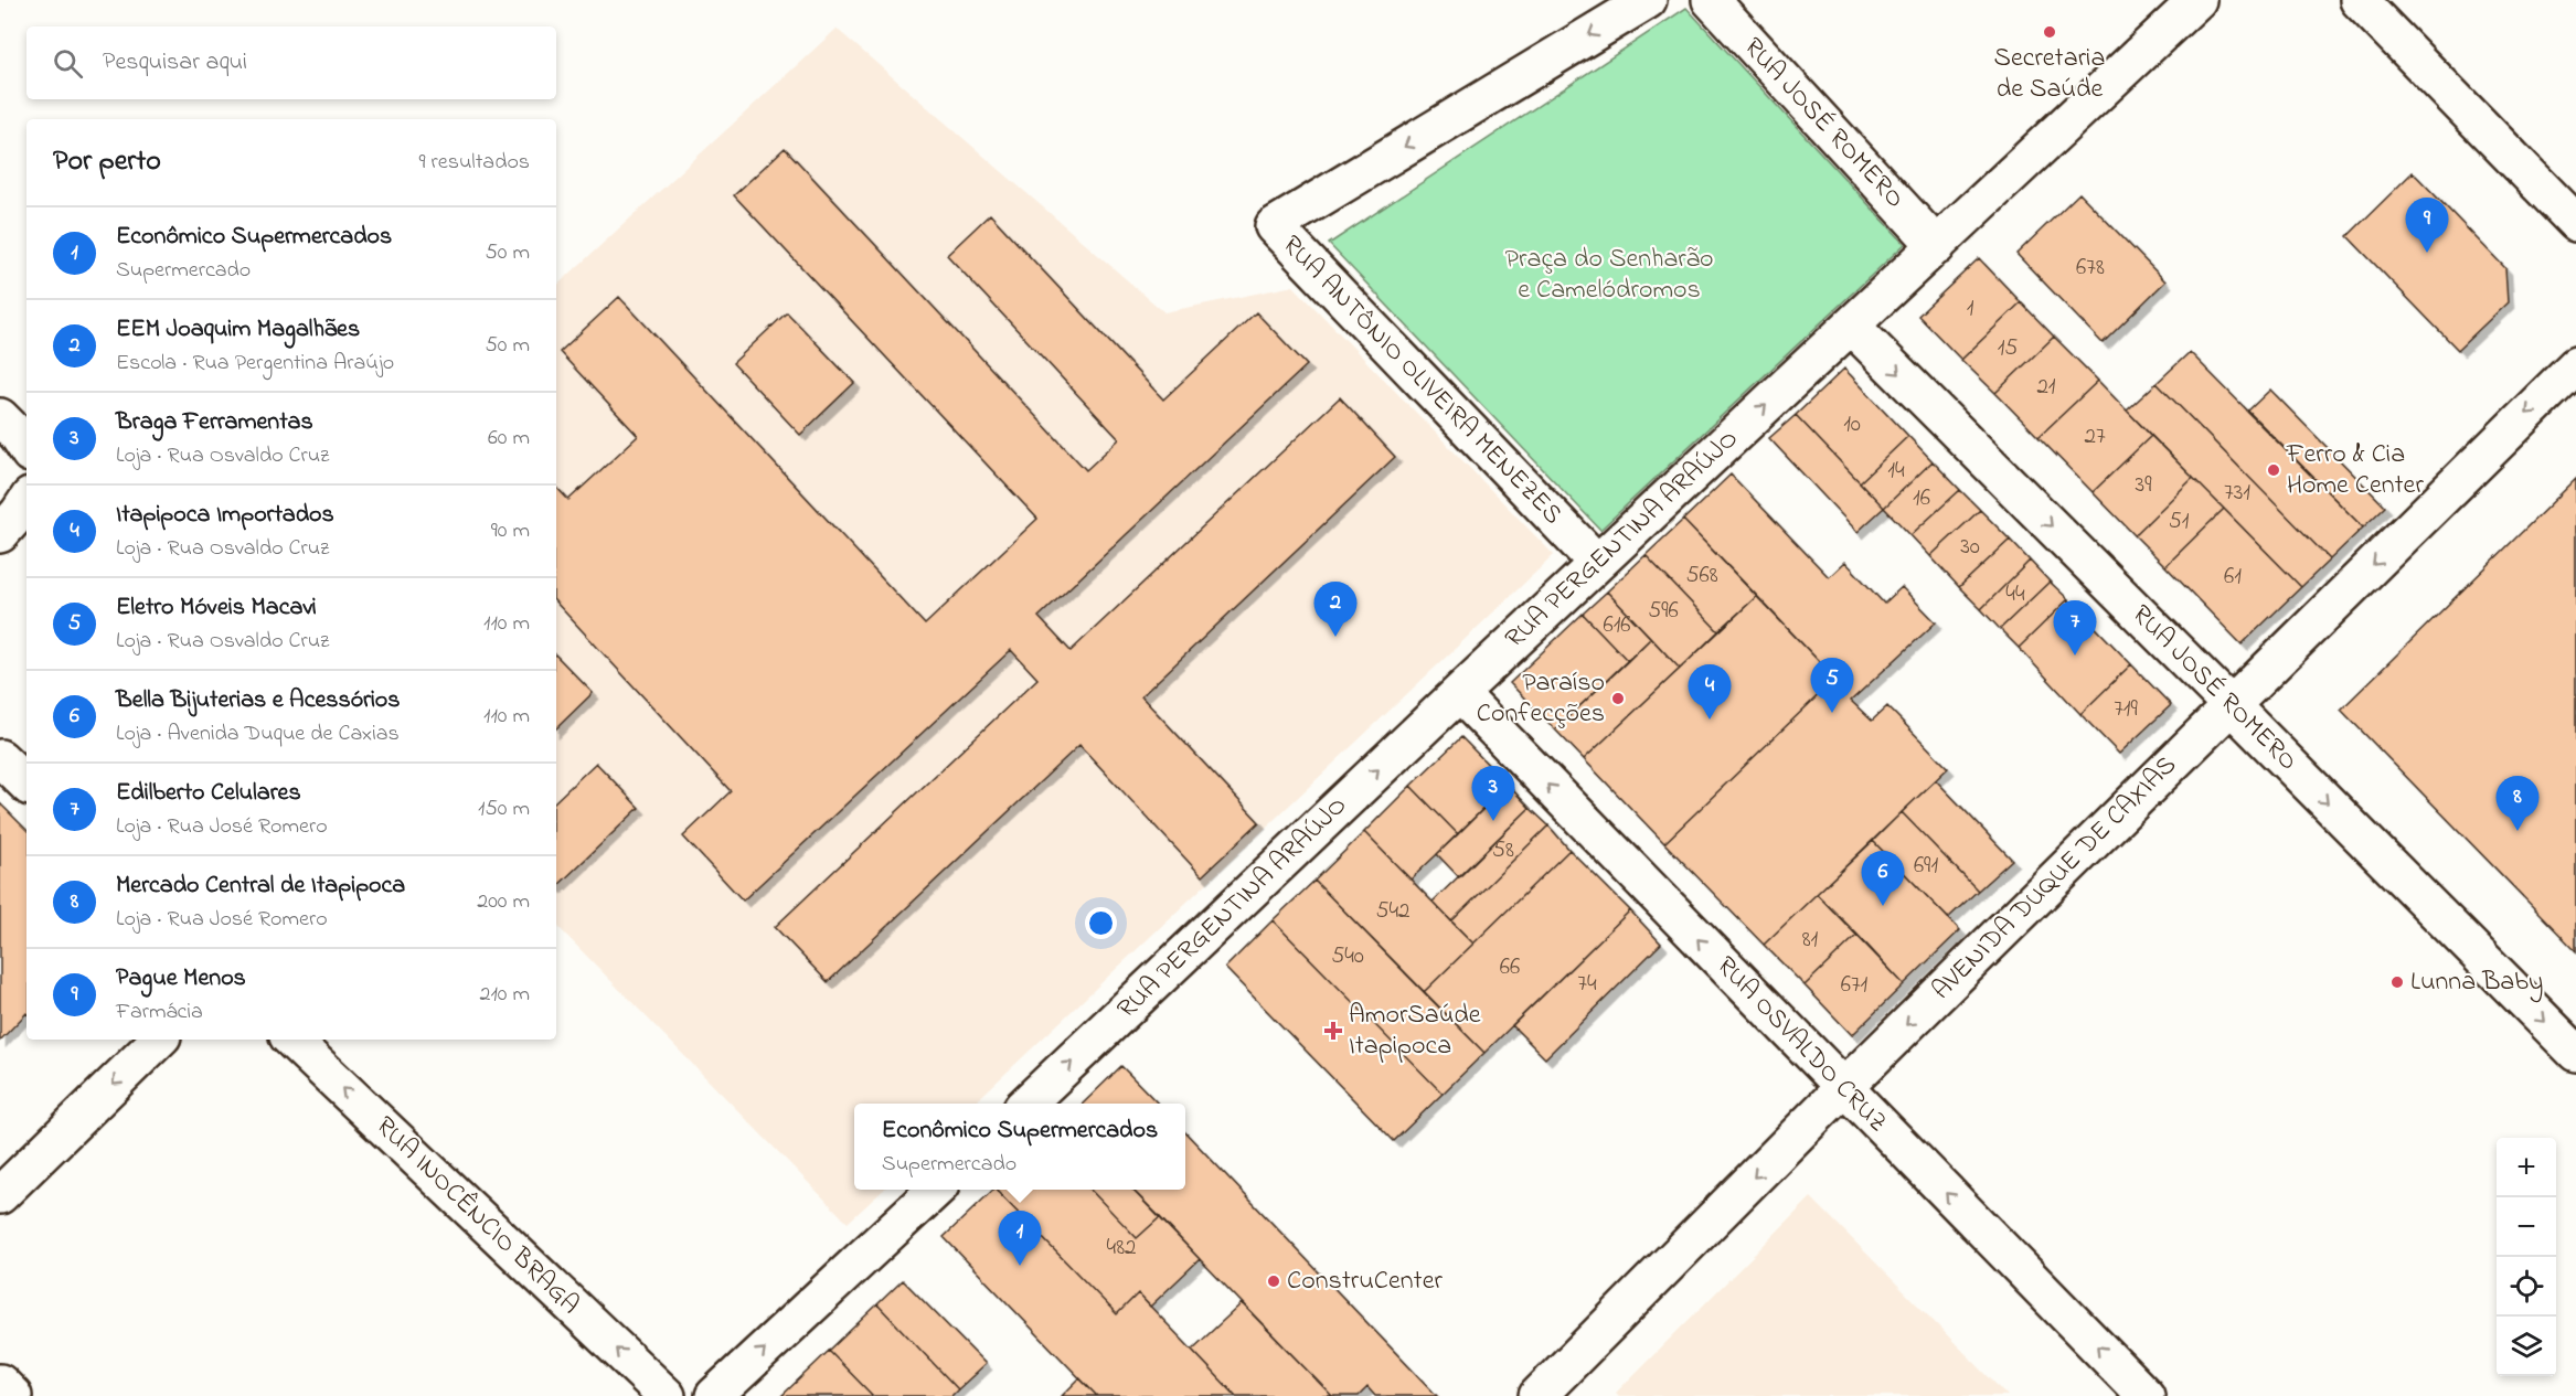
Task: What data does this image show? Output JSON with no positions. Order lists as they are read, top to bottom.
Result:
{
  "streets": {
    "street": [
      "RUA JOSÉ ROMERO",
      "RUA ANTÔNIO OLIVEIRA MENEZES",
      "RUA PERGENTINA ARAÚJO",
      "AVENIDA DUQUE DE CAXIAS",
      "RUA OSVALDO CRUZ",
      "RUA INOCÊNCIO BRAGA"
    ]
  },
  "crossings": [
    ["RUA JOSÉ ROMERO", "RUA PERGENTINA ARAÚJO"],
    ["RUA JOSÉ ROMERO", "AVENIDA DUQUE DE CAXIAS"],
    ["RUA ANTÔNIO OLIVEIRA MENEZES", "RUA PERGENTINA ARAÚJO"],
    ["RUA PERGENTINA ARAÚJO", "RUA OSVALDO CRUZ"],
    ["AVENIDA DUQUE DE CAXIAS", "RUA OSVALDO CRUZ"]
  ],
  "one_way": [
    "RUA JOSÉ ROMERO",
    "RUA PERGENTINA ARAÚJO",
    "AVENIDA DUQUE DE CAXIAS",
    "RUA OSVALDO CRUZ",
    "RUA INOCÊNCIO BRAGA"
  ],
  "parks": ["Praça do Senharão e Camelódromos"],
  "places": {
    "other": [
      "Secretaria de Saúde",
      "Ferro & Cia Home Center",
      "Paraíso Confecções",
      "Lunna Baby",
      "ConstruCenter"
    ],
    "health": ["AmorSaúde Itapipoca"]
  },
  "house_numbers": [
    "678",
    "1",
    "15",
    "21",
    "10",
    "27",
    "14",
    "39",
    "731",
    "16",
    "51",
    "30",
    "568",
    "61",
    "44",
    "596",
    "616",
    "719",
    "58",
    "691",
    "542",
    "81",
    "540",
    "66",
    "74",
    "671",
    "482"
  ],
  "page": {
    "search": "Pesquisar aqui",
    "heading": ["Por perto", "9 resultados"],
    "pins": [
      "9",
      "2",
      "7",
      "5",
      "4",
      "3",
      "8",
      "6",
      "1"
    ],
    "list": [
      {
        "mark": "1",
        "name": "Econômico Supermercados",
        "note": "Supermercado",
        "value": "50 m"
      },
      {
        "mark": "2",
        "name": "EEM Joaquim Magalhães",
        "note": "Escola · Rua Pergentina Araújo",
        "value": "50 m"
      },
      {
        "mark": "3",
        "name": "Braga Ferramentas",
        "note": "Loja · Rua Osvaldo Cruz",
        "value": "60 m"
      },
      {
        "mark": "4",
        "name": "Itapipoca Importados",
        "note": "Loja · Rua Osvaldo Cruz",
        "value": "90 m"
      },
      {
        "mark": "5",
        "name": "Eletro Móveis Macavi",
        "note": "Loja · Rua Osvaldo Cruz",
        "value": "110 m"
      },
      {
        "mark": "6",
        "name": "Bella Bijuterias e Acessórios",
        "note": "Loja · Avenida Duque de Caxias",
        "value": "110 m"
      },
      {
        "mark": "7",
        "name": "Edilberto Celulares",
        "note": "Loja · Rua José Romero",
        "value": "150 m"
      },
      {
        "mark": "8",
        "name": "Mercado Central de Itapipoca",
        "note": "Loja · Rua José Romero",
        "value": "200 m"
      },
      {
        "mark": "9",
        "name": "Pague Menos",
        "note": "Farmácia",
        "value": "210 m"
      }
    ],
    "popup": ["Econômico Supermercados", "Supermercado"],
    "map_buttons": ["+", "−"]
  }
}
